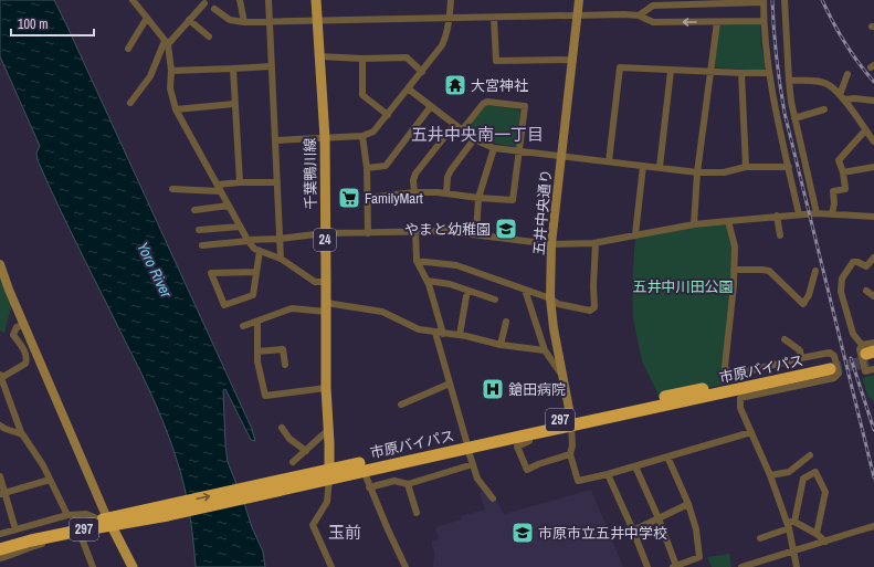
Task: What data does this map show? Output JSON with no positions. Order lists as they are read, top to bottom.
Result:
{
  "streets": {
    "highway": ["市原バイパス", "297"],
    "main road": ["千葉鴨川線", "24"],
    "street": ["五井中央通り"]
  },
  "crossings": [
    ["千葉鴨川線", "市原バイパス"],
    ["五井中央通り", "市原バイパス"]
  ],
  "districts": ["五井中央南一丁目", "玉前"],
  "water": ["Yoro River"],
  "parks": ["五井中川田公園"],
  "places": {
    "temple": ["大宮神社"],
    "supermarket": ["FamilyMart"],
    "school or university": ["やまと幼稚園", "市原市立五井中学校"],
    "hospital": ["鎗田病院"]
  },
  "scale_bar": "100 m"
}
